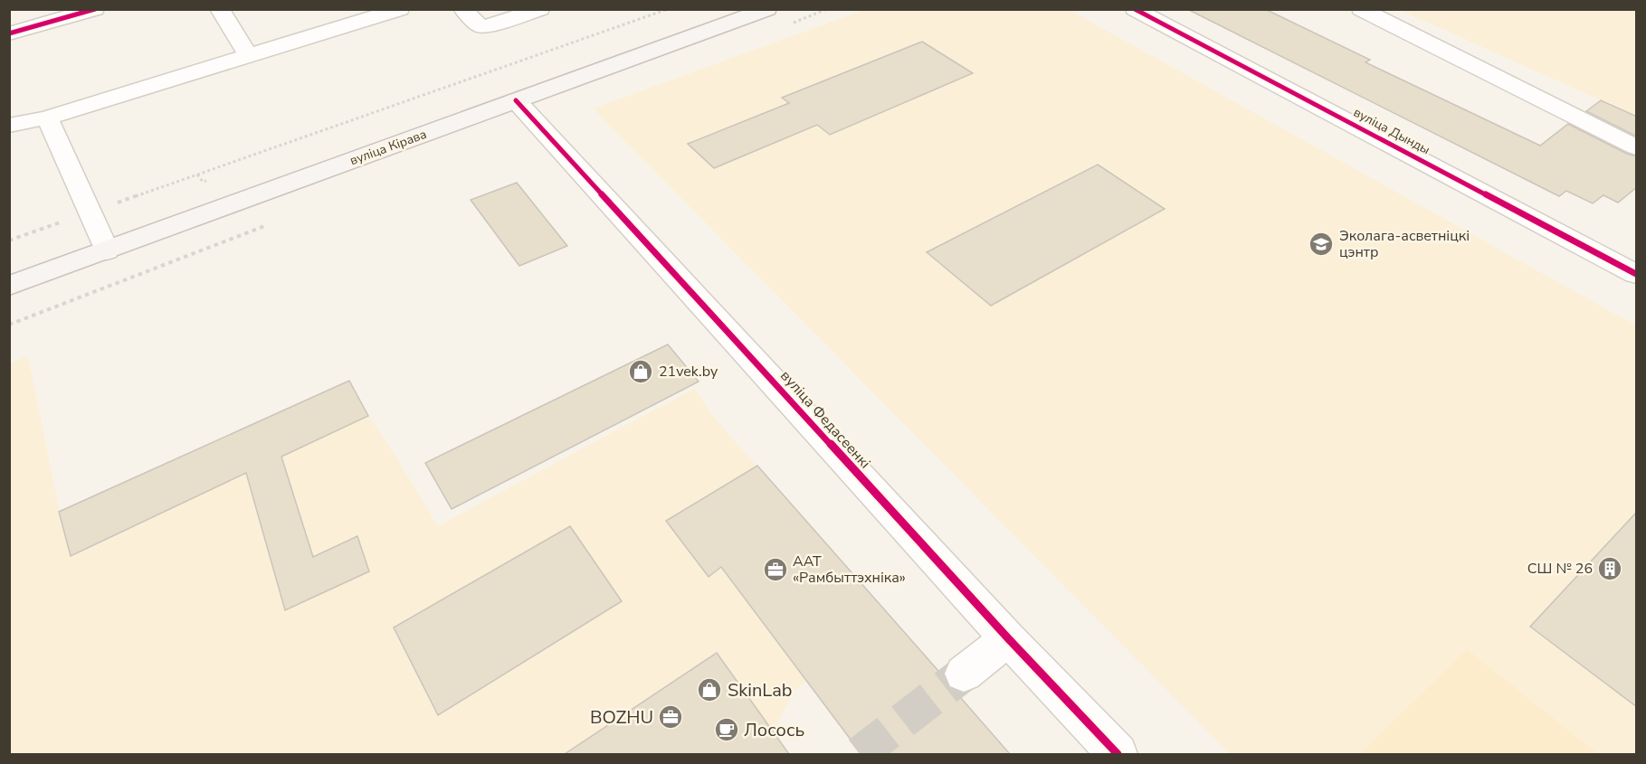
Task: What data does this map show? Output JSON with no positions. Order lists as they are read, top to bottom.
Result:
{
  "streets": {
    "main road": ["вуліца Кірава"],
    "street": ["вуліца Дынды", "вуліца Федасеенкі"]
  },
  "crossings": [
    ["вуліца Кірава", "вуліца Федасеенкі"]
  ],
  "places": {
    "school or university": ["Эколага-асветніцкі цэнтр"],
    "shop": ["21vek.by", "SkinLab"],
    "building": ["СШ № 26"],
    "office": ["ААТ «Рамбыттэхніка»", "BOZHU"],
    "cafe": ["Лосось"]
  }
}
